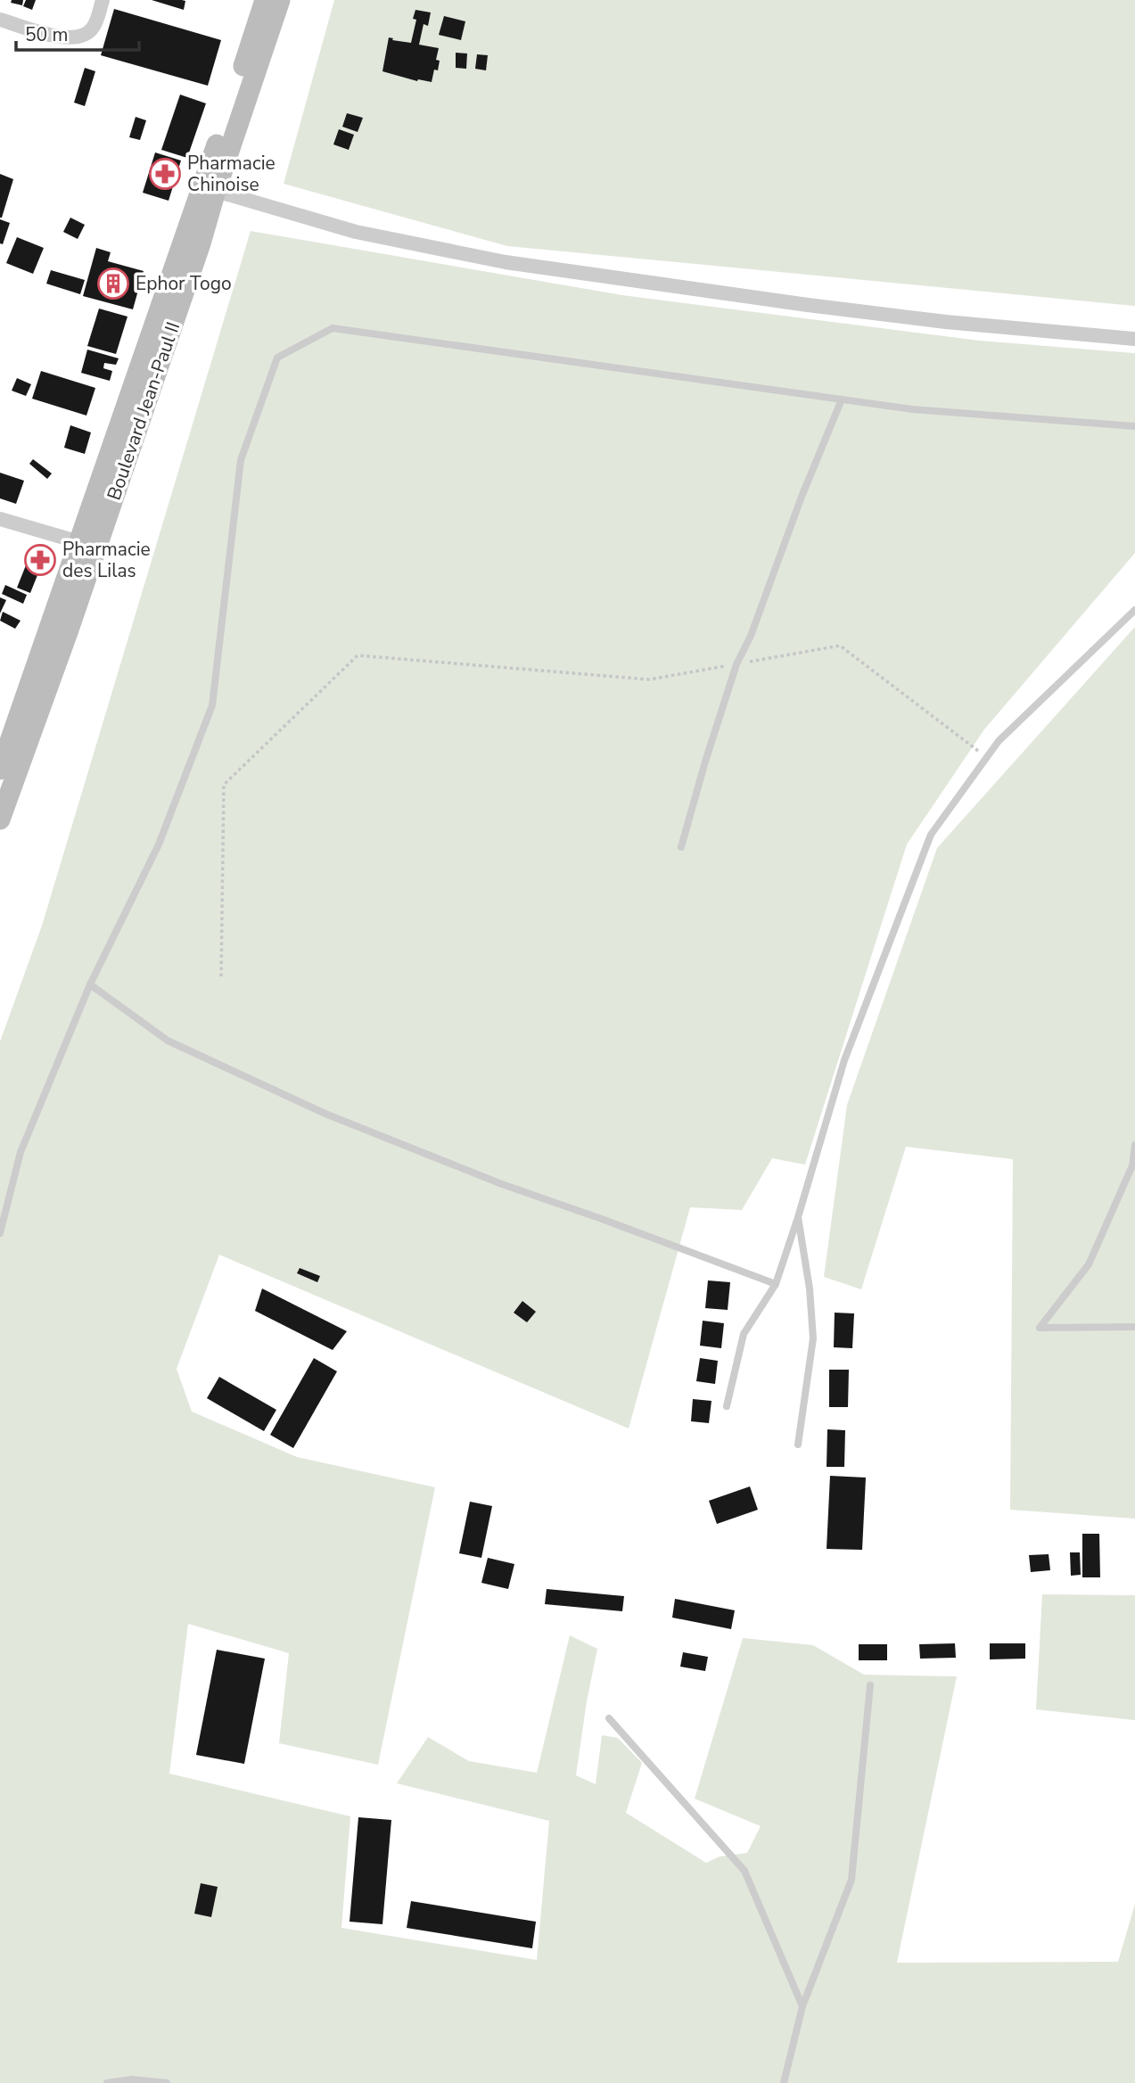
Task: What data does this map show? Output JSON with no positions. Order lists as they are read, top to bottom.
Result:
{
  "streets": {
    "main road": ["Boulevard Jean-Paul II"]
  },
  "places": {
    "pharmacy": ["Pharmacie Chinoise", "Pharmacie des Lilas"],
    "building": ["Ephor Togo"]
  },
  "scale_bar": "50 m"
}
